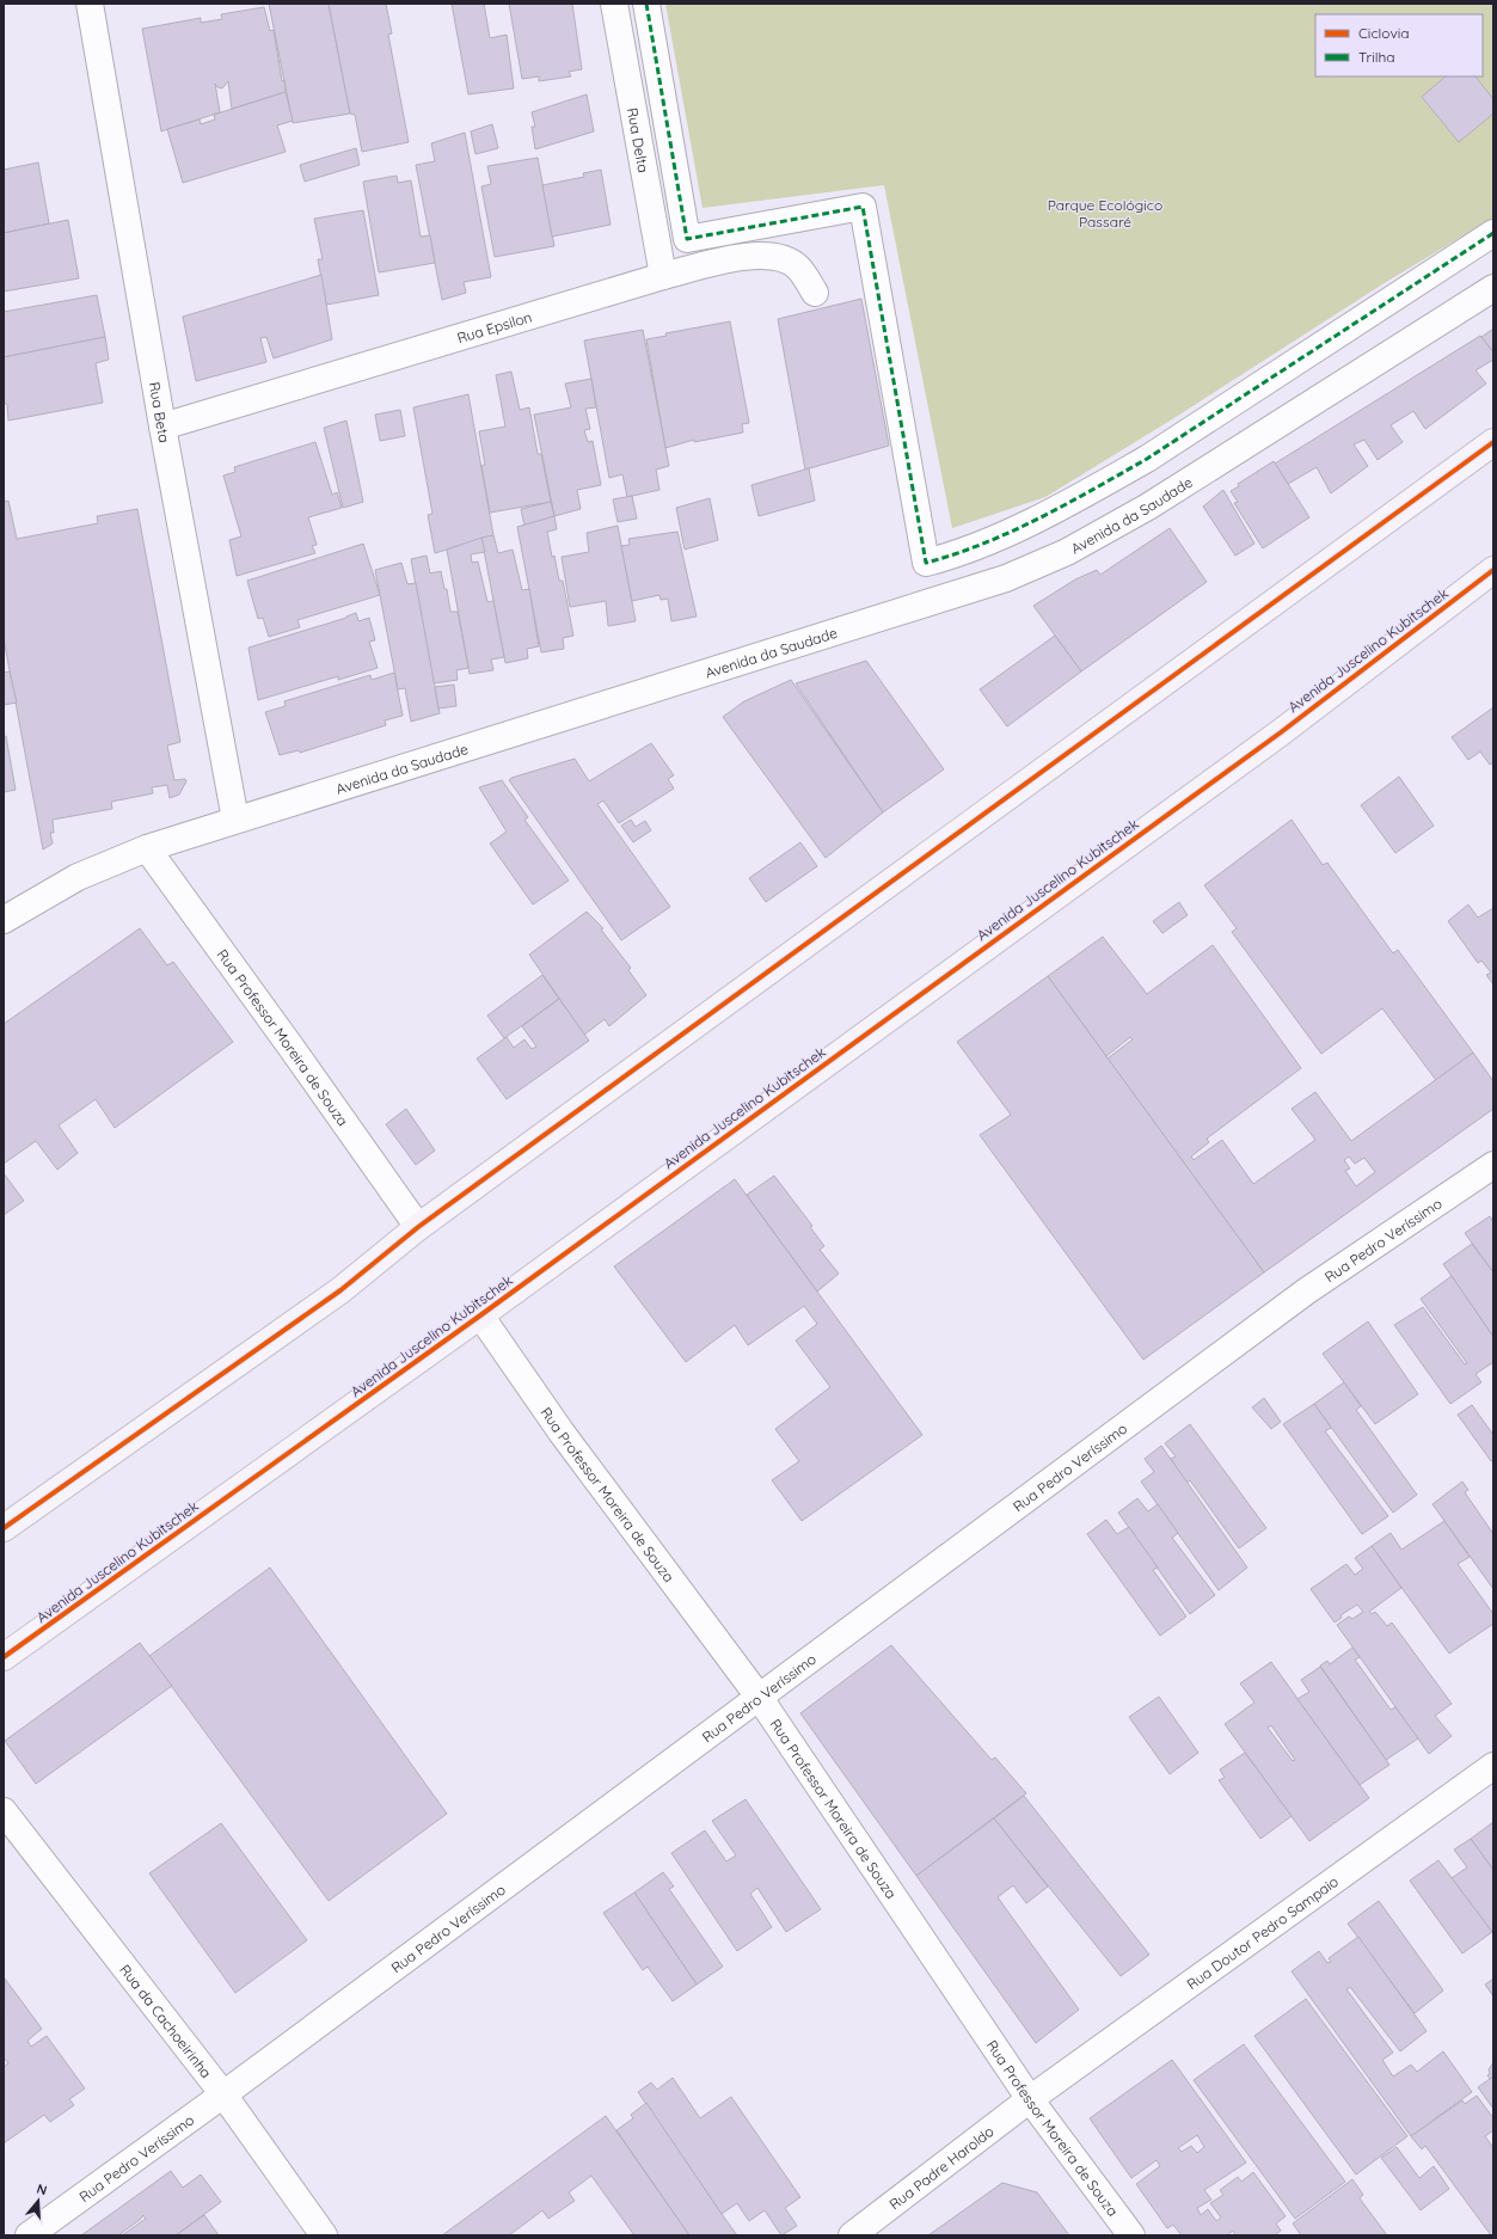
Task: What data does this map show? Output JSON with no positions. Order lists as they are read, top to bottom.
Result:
{
  "streets": {
    "main road": ["Avenida Juscelino Kubitschek"],
    "street": [
      "Rua Delta",
      "Rua Epsilon",
      "Rua Beta",
      "Avenida da Saudade",
      "Rua Professor Moreira de Souza",
      "Rua Pedro Veríssimo",
      "Rua Doutor Pedro Sampaio",
      "Rua da Cachoeirinha",
      "Rua Padre Haroldo"
    ]
  },
  "crossings": [
    ["Rua Delta", "Rua Epsilon"],
    ["Rua Epsilon", "Rua Beta"],
    ["Rua Beta", "Avenida da Saudade"],
    ["Avenida da Saudade", "Rua Professor Moreira de Souza"],
    ["Avenida Juscelino Kubitschek", "Rua Professor Moreira de Souza"],
    ["Rua Professor Moreira de Souza", "Rua Pedro Veríssimo"],
    ["Rua Professor Moreira de Souza", "Rua Doutor Pedro Sampaio"],
    ["Rua Professor Moreira de Souza", "Rua Padre Haroldo"],
    ["Rua Pedro Veríssimo", "Rua da Cachoeirinha"],
    ["Rua Doutor Pedro Sampaio", "Rua Padre Haroldo"]
  ],
  "parks": ["Parque Ecológico Passaré"],
  "legend": ["Ciclovia", "Trilha"],
  "north": "top"
}
